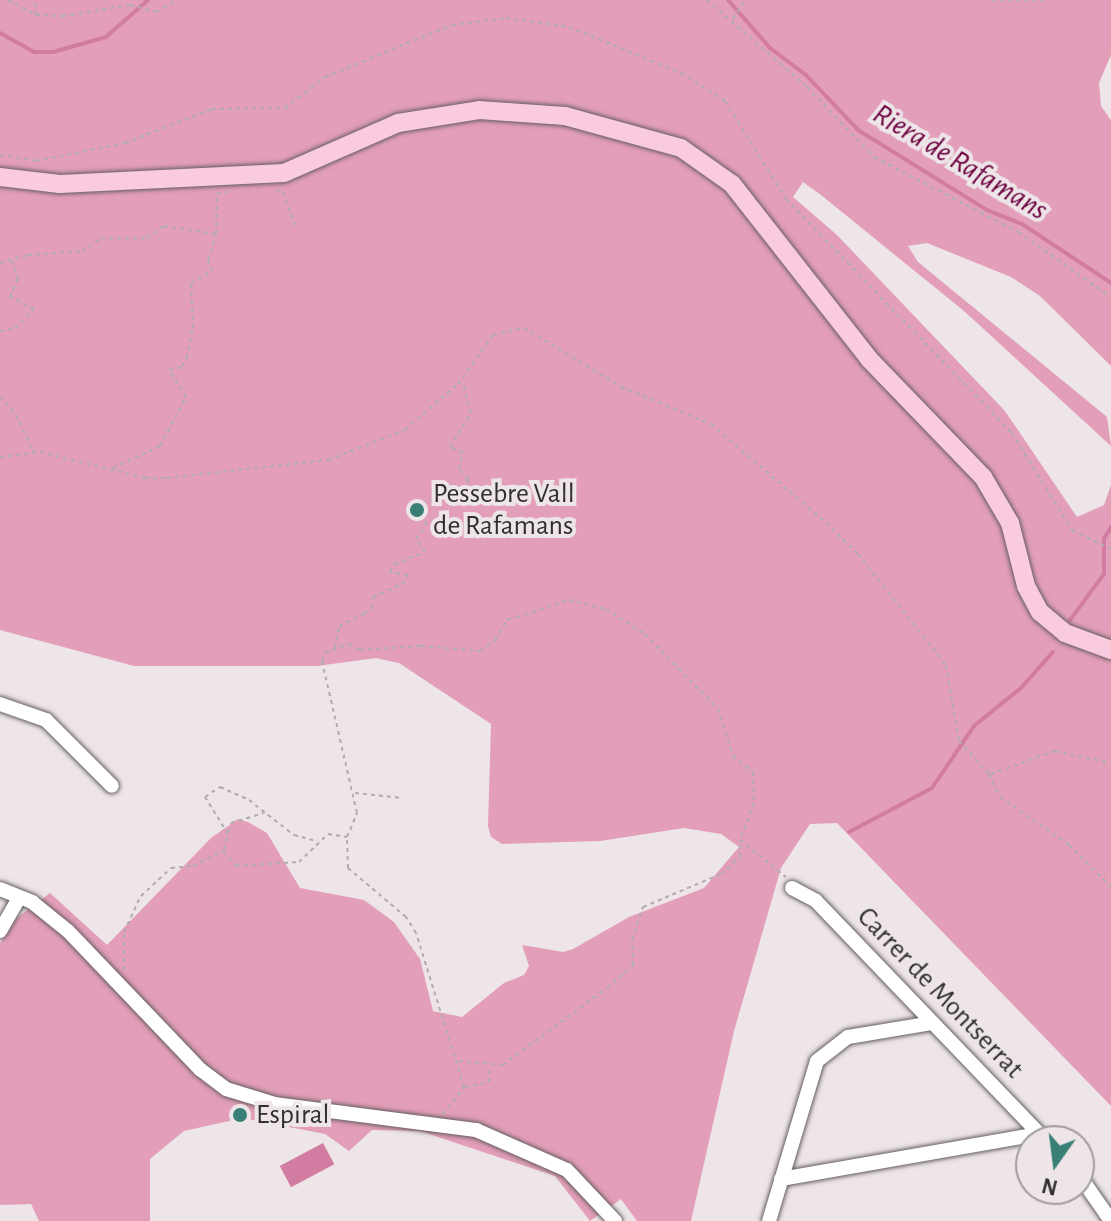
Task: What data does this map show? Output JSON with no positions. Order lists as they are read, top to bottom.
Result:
{
  "streets": {
    "street": ["Carrer de Montserrat"]
  },
  "water": ["Riera de Rafamans"],
  "places": ["Pessebre Vall de Rafamans", "Espiral"],
  "north": "bottom"
}
